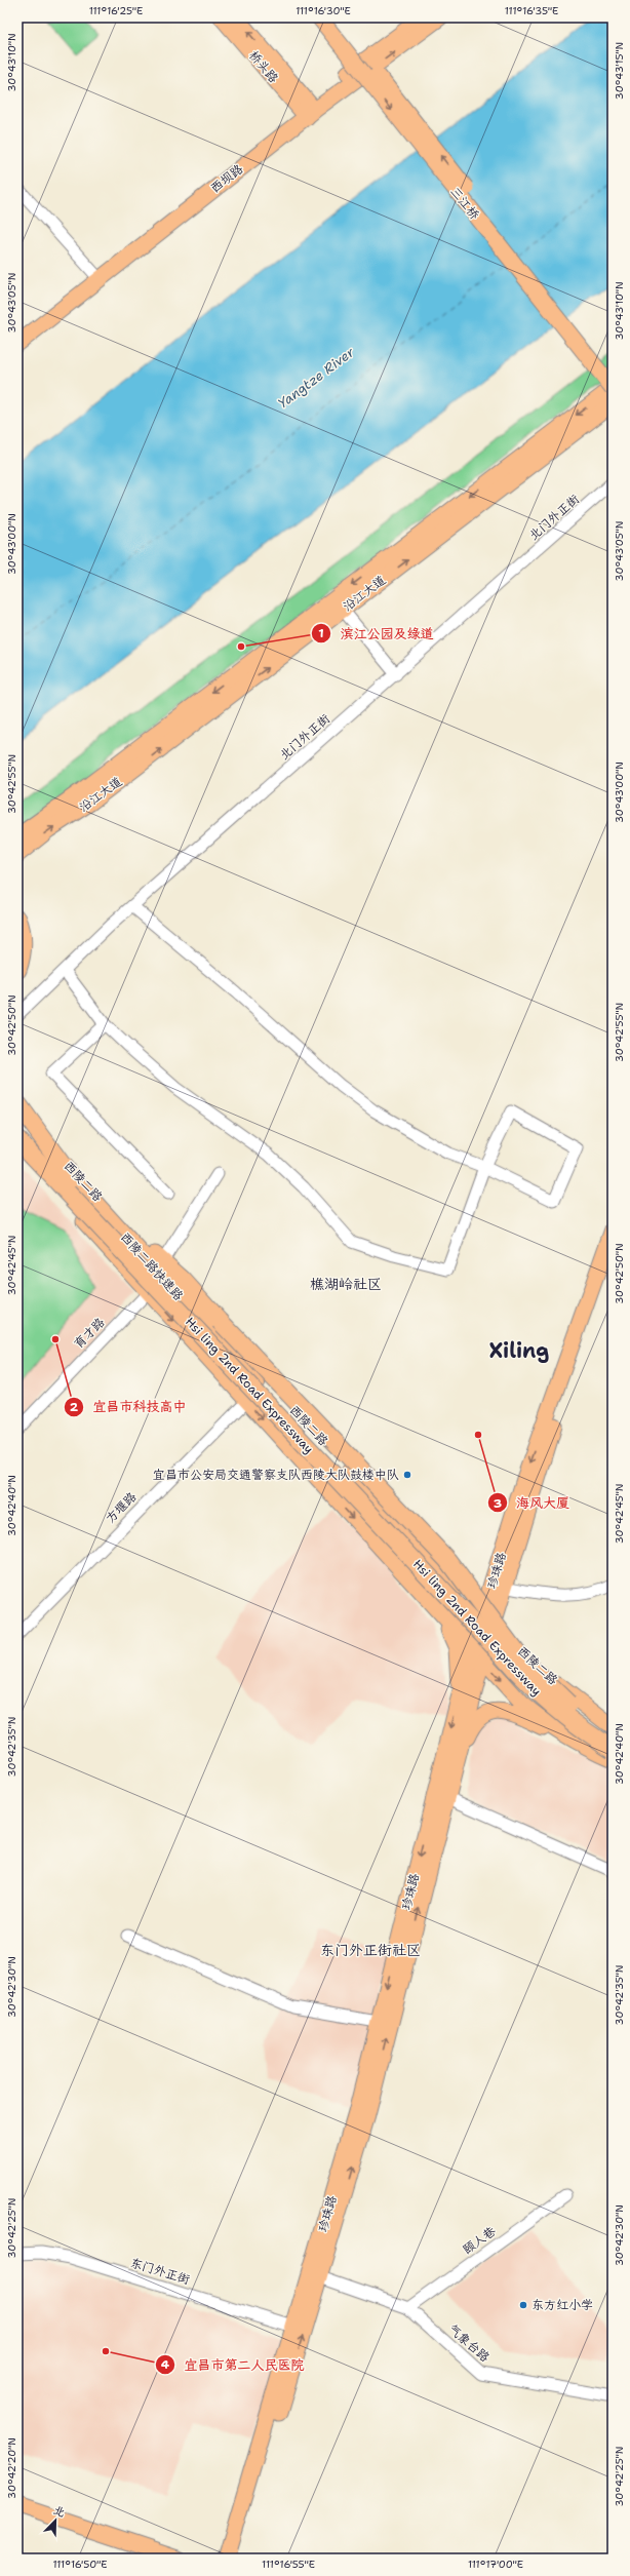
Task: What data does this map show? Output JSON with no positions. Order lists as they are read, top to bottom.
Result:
{
  "streets": {
    "highway": ["西陵二路快速路", "Hsi ling 2nd Road Expressway"],
    "main road": [
      "桥头路",
      "西坝路",
      "三江桥",
      "沿江大道",
      "西陵二路",
      "珍珠路"
    ],
    "street": [
      "北门外正街",
      "育才路",
      "方堰路",
      "颐人巷",
      "东门外正街",
      "气象台路"
    ]
  },
  "crossings": [
    ["桥头路", "西坝路"],
    ["三江桥", "沿江大道"],
    ["西陵二路", "珍珠路"],
    ["西陵二路快速路", "Hsi ling 2nd Road Expressway"],
    ["珍珠路", "东门外正街"],
    ["珍珠路", "气象台路"],
    ["颐人巷", "气象台路"]
  ],
  "districts": ["樵湖岭社区", "Xiling", "东门外正街社区"],
  "water": ["Yangtze River"],
  "places": [
    "滨江公园及绿道",
    "宜昌市科技高中",
    "海风大厦",
    "宜昌市公安局交通警察支队西陵大队鼓楼中队",
    "东方红小学",
    "宜昌市第二人民医院"
  ],
  "north": "top right",
  "coordinates": [
    "111°16'25\"E",
    "111°16'30\"E",
    "111°16'35\"E",
    "30°43'10\"N",
    "30°43'15\"N",
    "30°43'05\"N",
    "30°43'00\"N",
    "30°42'55\"N",
    "30°42'50\"N",
    "30°42'45\"N",
    "30°42'40\"N",
    "30°42'35\"N",
    "30°42'30\"N",
    "30°42'25\"N",
    "30°42'20\"N",
    "111°16'50\"E",
    "111°16'55\"E",
    "111°17'00\"E"
  ]
}
